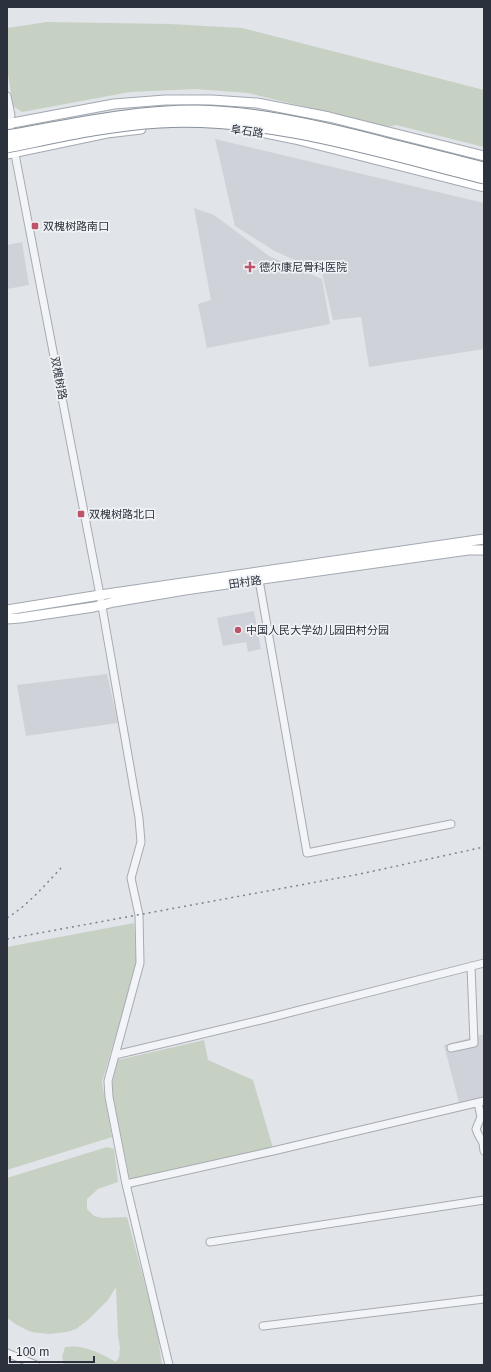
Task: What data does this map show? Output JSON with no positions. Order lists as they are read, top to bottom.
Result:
{
  "streets": {
    "highway": ["阜石路"],
    "main road": ["田村路"],
    "street": ["双槐树路"]
  },
  "crossings": [
    ["阜石路", "双槐树路"],
    ["双槐树路", "田村路"]
  ],
  "places": {
    "transit": ["双槐树路南口", "双槐树路北口"],
    "health": ["德尔康尼骨科医院"],
    "other": ["中国人民大学幼儿园田村分园"]
  },
  "scale_bar": "100 m"
}
